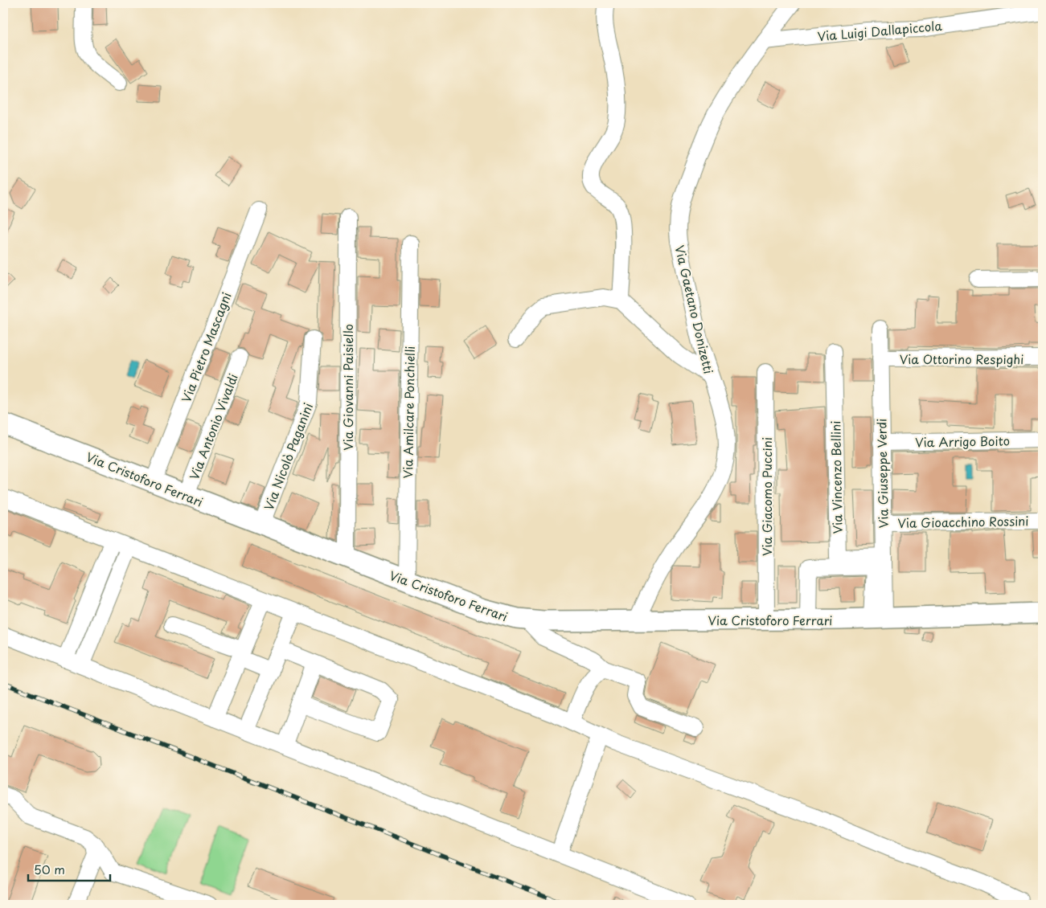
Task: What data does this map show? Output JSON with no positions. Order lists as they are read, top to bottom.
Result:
{
  "streets": {
    "main road": ["Via Cristoforo Ferrari"],
    "street": [
      "Via Luigi Dallapiccola",
      "Via Gaetano Donizetti",
      "Via Pietro Mascagni",
      "Via Ottorino Respighi",
      "Via Giovanni Paisiello",
      "Via Amilcare Ponchielli",
      "Via Antonio Vivaldi",
      "Via Arrigo Boito",
      "Via Nicolò Paganini",
      "Via Giuseppe Verdi",
      "Via Vincenzo Bellini",
      "Via Giacomo Puccini",
      "Via Gioacchino Rossini"
    ]
  },
  "crossings": [
    ["Via Luigi Dallapiccola", "Via Gaetano Donizetti"],
    ["Via Gaetano Donizetti", "Via Cristoforo Ferrari"],
    ["Via Pietro Mascagni", "Via Cristoforo Ferrari"],
    ["Via Ottorino Respighi", "Via Giuseppe Verdi"],
    ["Via Giovanni Paisiello", "Via Cristoforo Ferrari"],
    ["Via Amilcare Ponchielli", "Via Cristoforo Ferrari"],
    ["Via Antonio Vivaldi", "Via Cristoforo Ferrari"],
    ["Via Arrigo Boito", "Via Giuseppe Verdi"],
    ["Via Nicolò Paganini", "Via Cristoforo Ferrari"],
    ["Via Giuseppe Verdi", "Via Vincenzo Bellini"],
    ["Via Giuseppe Verdi", "Via Cristoforo Ferrari"],
    ["Via Giuseppe Verdi", "Via Gioacchino Rossini"],
    ["Via Cristoforo Ferrari", "Via Giacomo Puccini"]
  ],
  "scale_bar": "50 m"
}
